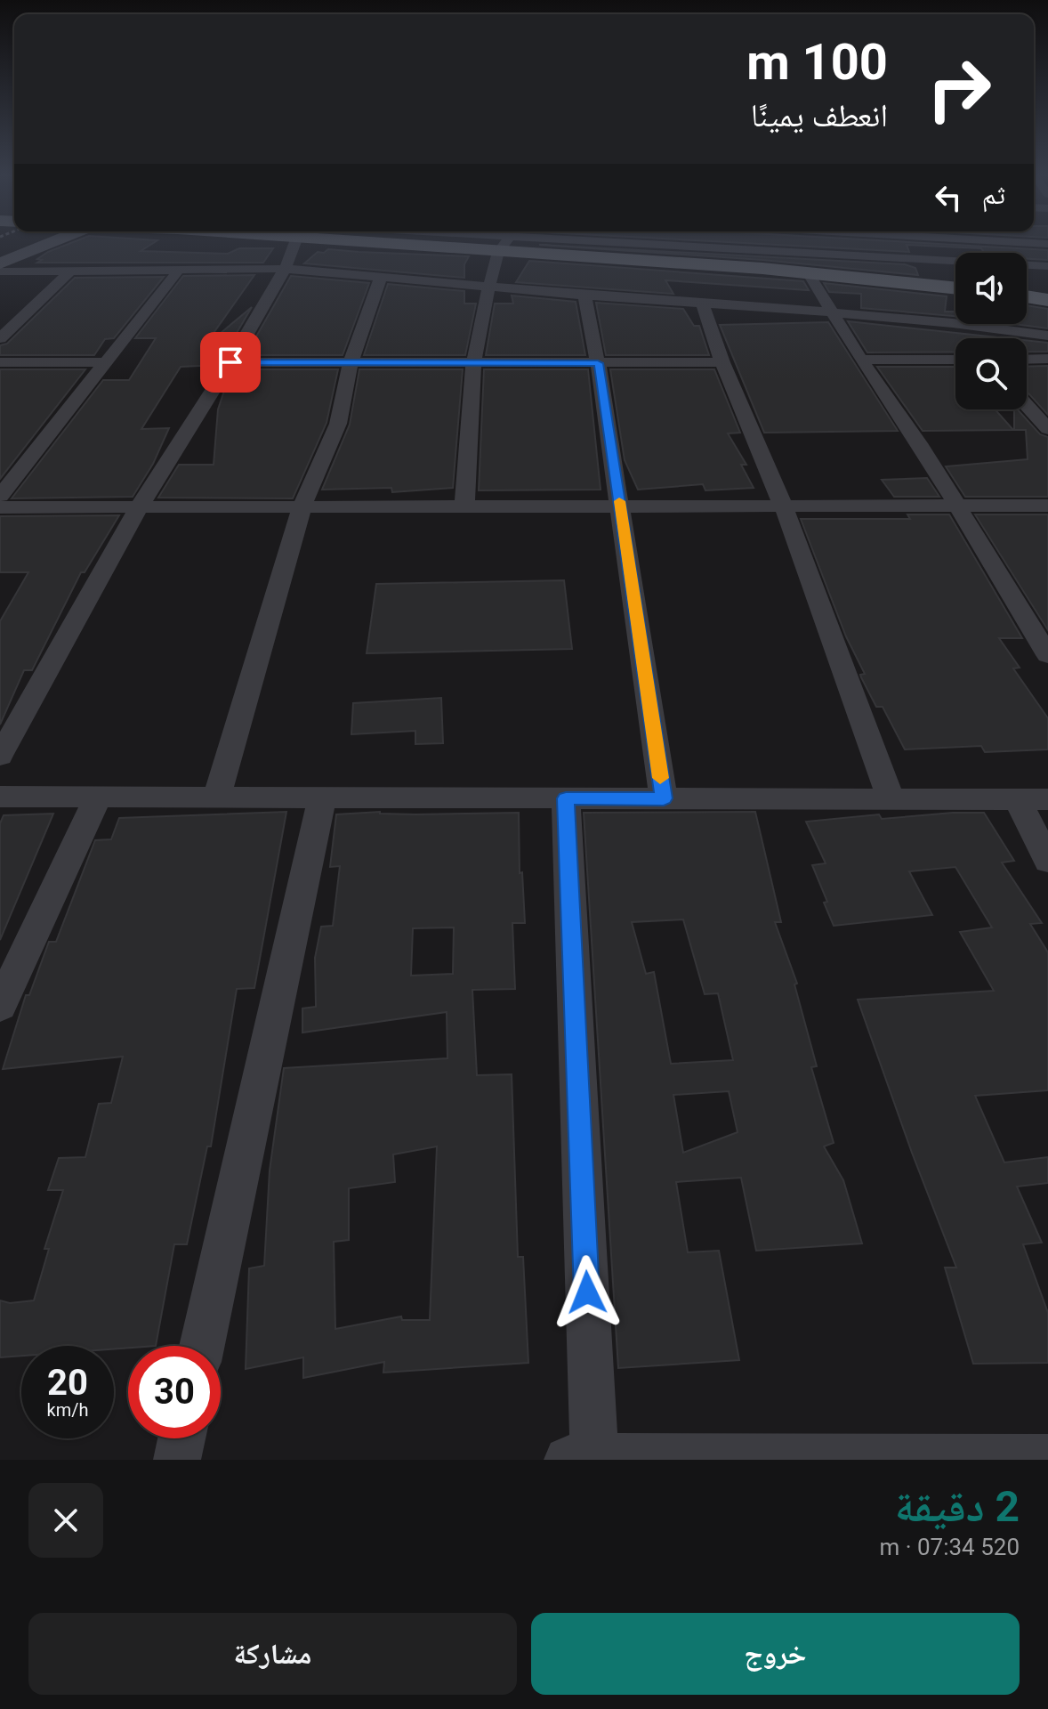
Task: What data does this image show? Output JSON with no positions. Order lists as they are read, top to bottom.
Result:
{
  "page": {
    "turn": ["100 m", "انعطف يمينًا"],
    "then": "ثم",
    "speed": "20 km/h",
    "limit": "30",
    "heading": ["2 دقيقة", "520 m · 07:34"],
    "buttons": ["خروج", "مشاركة"]
  }
}
